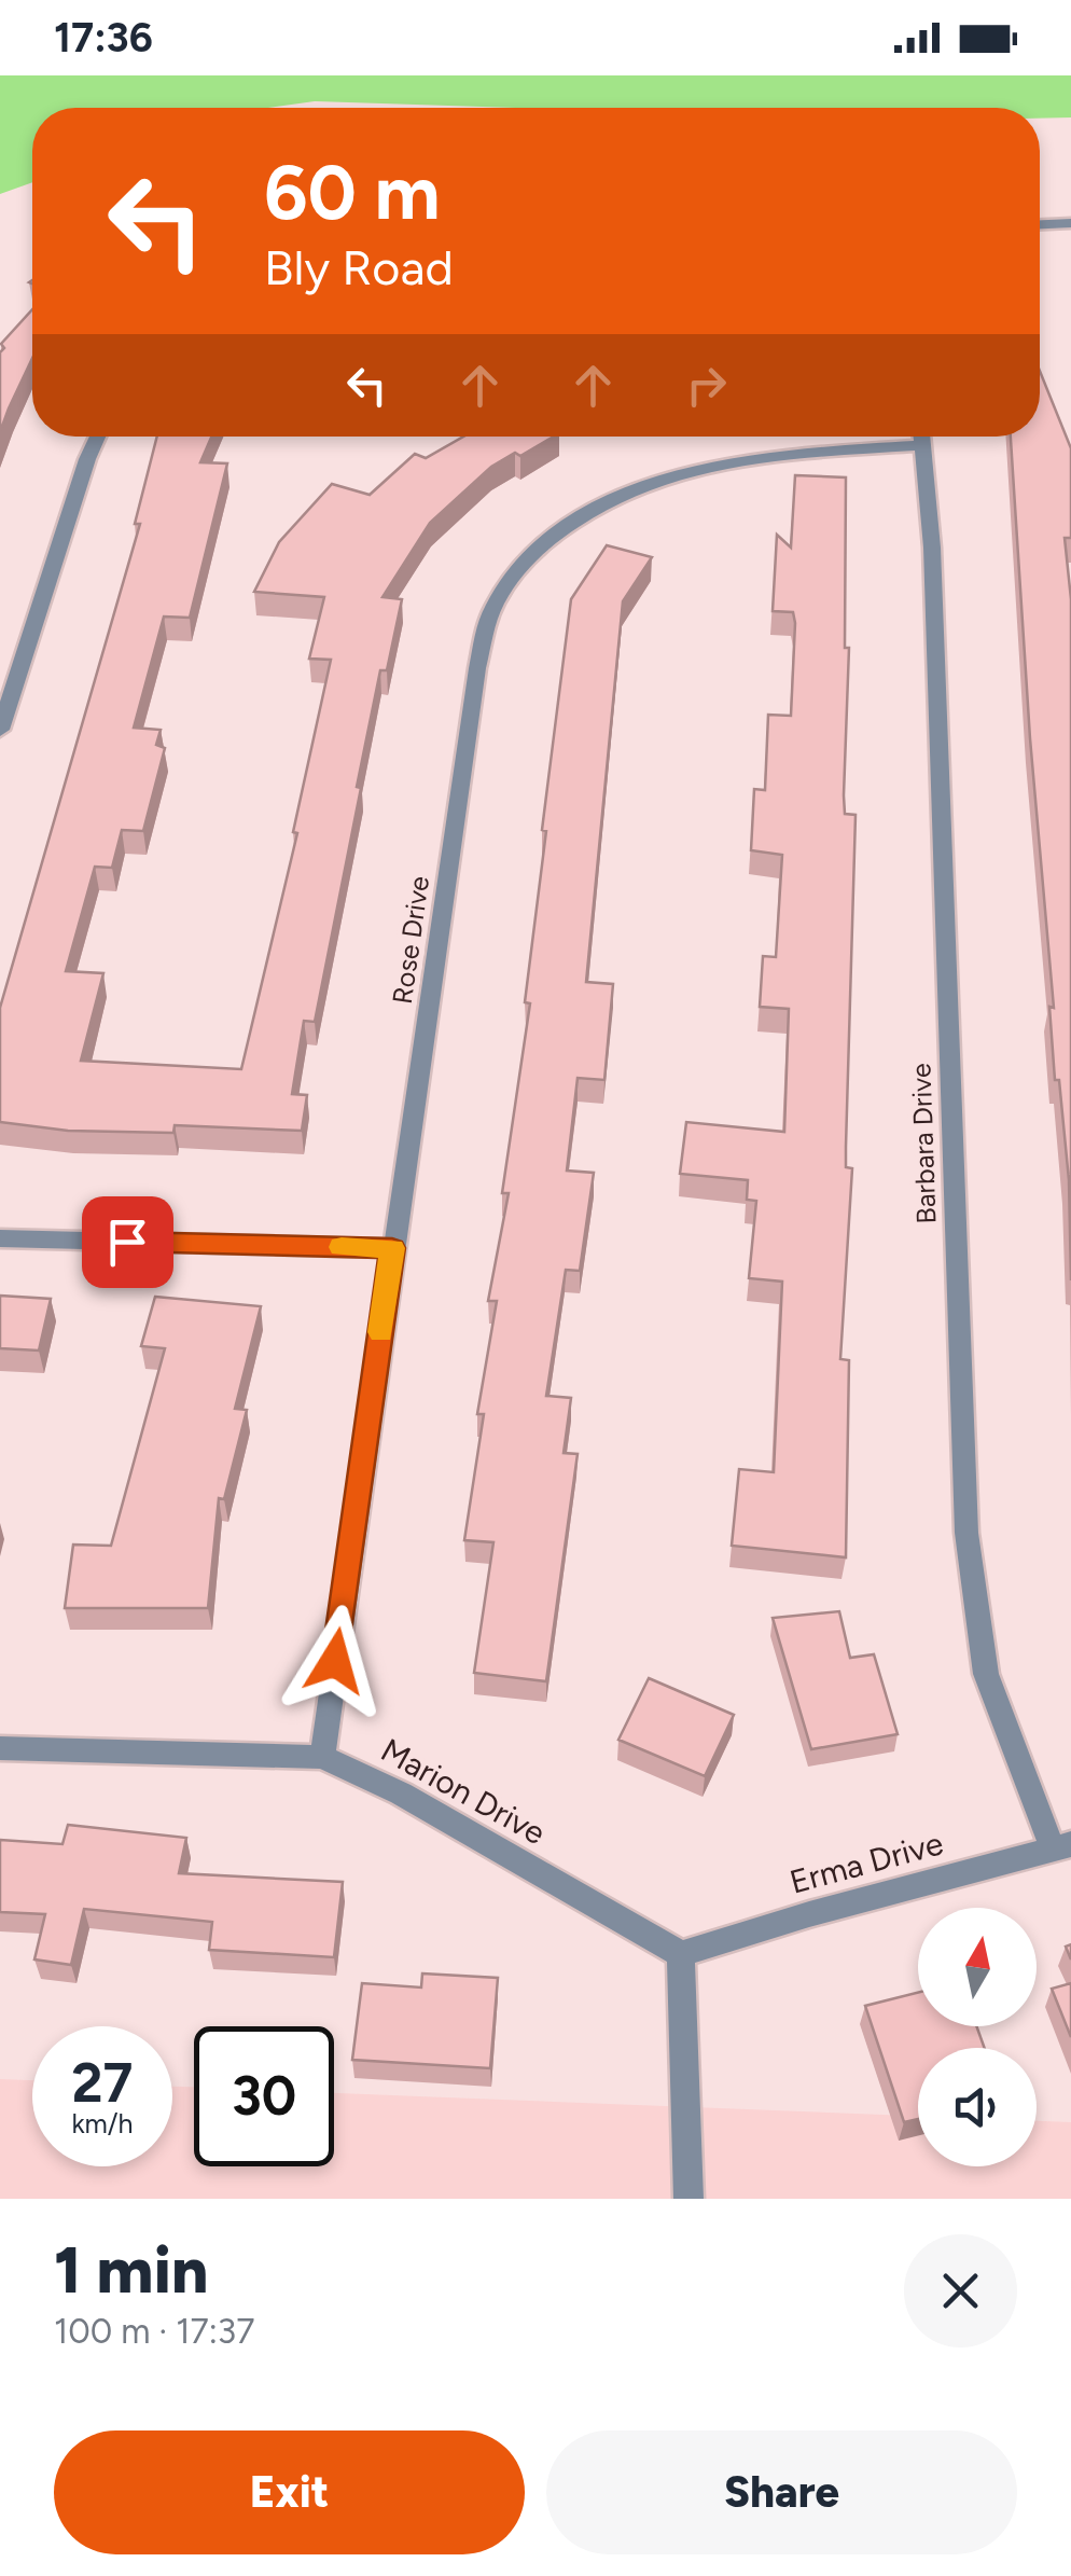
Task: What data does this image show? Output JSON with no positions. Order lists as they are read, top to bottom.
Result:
{
  "streets": {
    "street": [
      "Rose Drive",
      "Barbara Drive",
      "Marion Drive",
      "Erma Drive"
    ]
  },
  "crossings": [
    ["Rose Drive", "Marion Drive"],
    ["Barbara Drive", "Erma Drive"],
    ["Marion Drive", "Erma Drive"]
  ],
  "north": "top",
  "page": {
    "status": "17:36",
    "turn": ["60 m", "Bly Road"],
    "speed": "27 km/h",
    "limit": "30",
    "heading": ["1 min", "100 m · 17:37"],
    "buttons": ["Exit", "Share"]
  }
}
